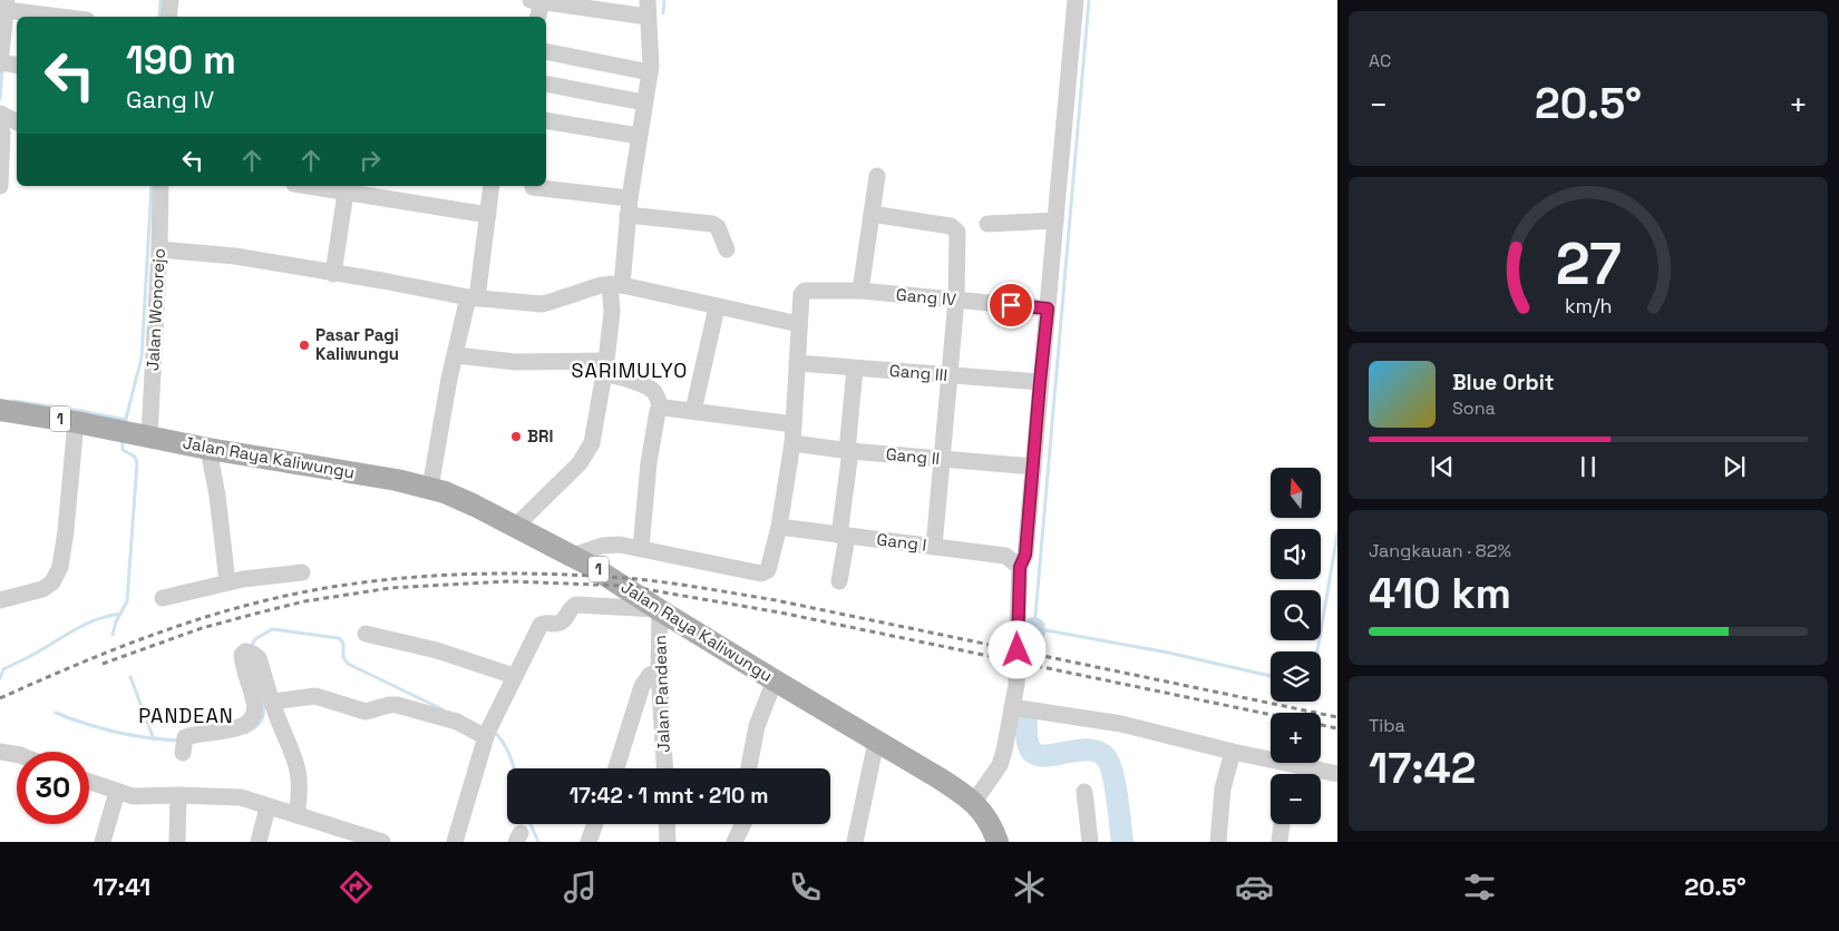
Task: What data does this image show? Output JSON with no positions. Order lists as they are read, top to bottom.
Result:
{
  "streets": {
    "main road": ["1", "Jalan Raya Kaliwungu"],
    "street": [
      "Gang IV",
      "Jalan Wonorejo",
      "Gang III",
      "Gang II",
      "Gang I",
      "Jalan Pandean"
    ]
  },
  "crossings": [
    ["Jalan Wonorejo", "Jalan Raya Kaliwungu"],
    ["Jalan Raya Kaliwungu", "Jalan Pandean"]
  ],
  "districts": ["SARIMULYO", "PANDEAN"],
  "places": ["Pasar Pagi Kaliwungu", "BRI"],
  "north": "top",
  "page": {
    "tile": [
      "AC",
      ["Jangkauan · 82%", "410 km"],
      ["Tiba", "17:42"]
    ],
    "turn": ["190 m", "Gang IV"],
    "heat": ["−", "20.5°", "+"],
    "song": ["Blue Orbit", "Sona"],
    "map_buttons": ["+", "−"],
    "limit": "30",
    "trip": "17:42 · 1 mnt · 210 m",
    "tabs": ["17:41", "20.5°"],
    "gauge": ["27", "km/h"]
  }
}
